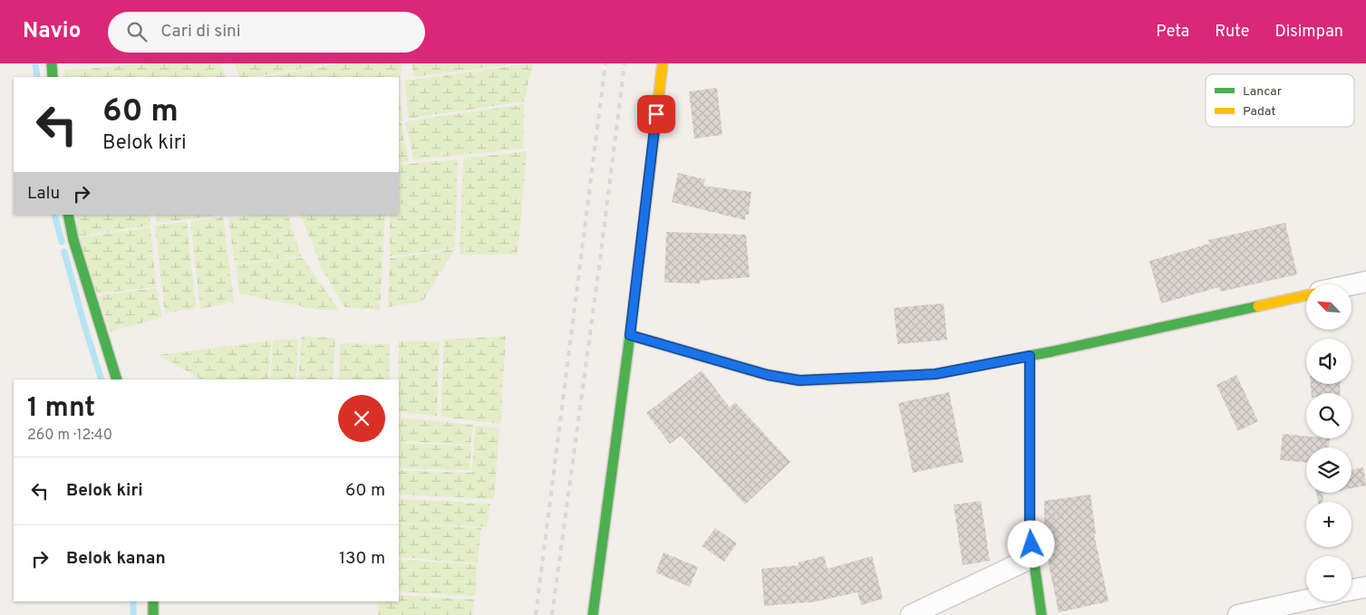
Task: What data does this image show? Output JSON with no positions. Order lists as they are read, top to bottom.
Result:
{
  "legend": ["Lancar", "Padat"],
  "north": "top left",
  "page": {
    "header": "Navio",
    "search": "Cari di sini",
    "nav": ["Peta", "Rute", "Disimpan"],
    "turn": ["60 m", "Belok kiri"],
    "then": "Lalu",
    "map_buttons": ["+", "−"],
    "heading": ["1 mnt", "260 m · 12:40"],
    "list": [
      {
        "name": "Belok kiri",
        "value": "60 m"
      },
      {
        "name": "Belok kanan",
        "value": "130 m"
      }
    ]
  }
}
